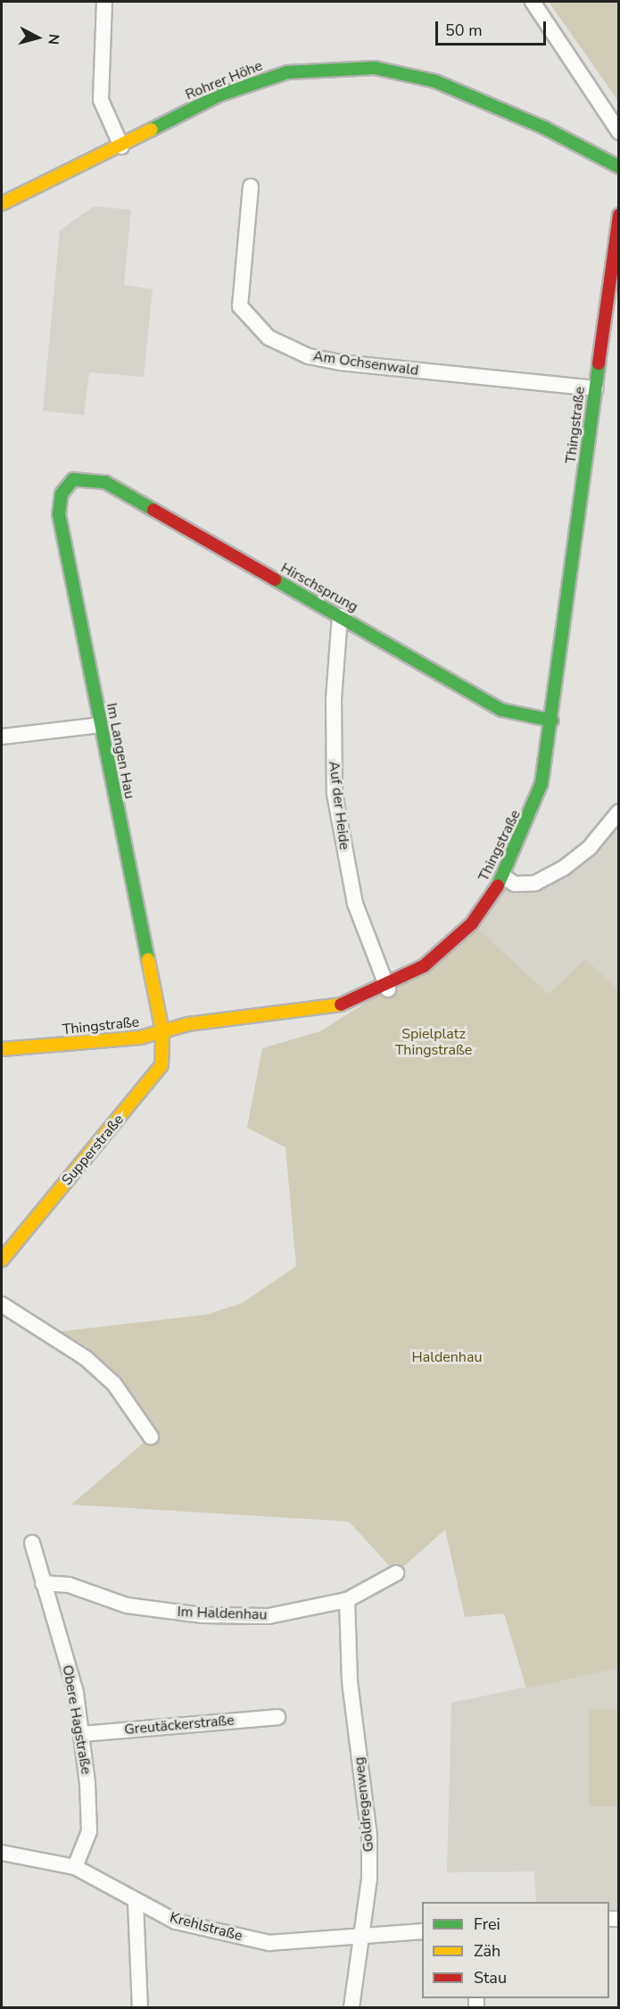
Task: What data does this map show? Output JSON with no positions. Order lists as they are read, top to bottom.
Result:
{
  "streets": {
    "street": [
      "Rohrer Höhe",
      "Am Ochsenwald",
      "Thingstraße",
      "Hirschsprung",
      "Im Langen Hau",
      "Auf der Heide",
      "Supperstraße",
      "Im Haldenhau",
      "Obere Hagstraße",
      "Greutäckerstraße",
      "Goldregenweg",
      "Krehlstraße"
    ]
  },
  "crossings": [
    ["Am Ochsenwald", "Thingstraße"],
    ["Thingstraße", "Hirschsprung"],
    ["Thingstraße", "Im Langen Hau"],
    ["Thingstraße", "Auf der Heide"],
    ["Thingstraße", "Supperstraße"],
    ["Hirschsprung", "Im Langen Hau"],
    ["Hirschsprung", "Auf der Heide"],
    ["Im Langen Hau", "Supperstraße"],
    ["Im Haldenhau", "Obere Hagstraße"],
    ["Im Haldenhau", "Goldregenweg"],
    ["Obere Hagstraße", "Greutäckerstraße"],
    ["Obere Hagstraße", "Krehlstraße"],
    ["Goldregenweg", "Krehlstraße"]
  ],
  "parks": ["Spielplatz Thingstraße", "Haldenhau"],
  "legend": ["Frei", "Zäh", "Stau"],
  "scale_bar": "50 m",
  "north": "right"
}
